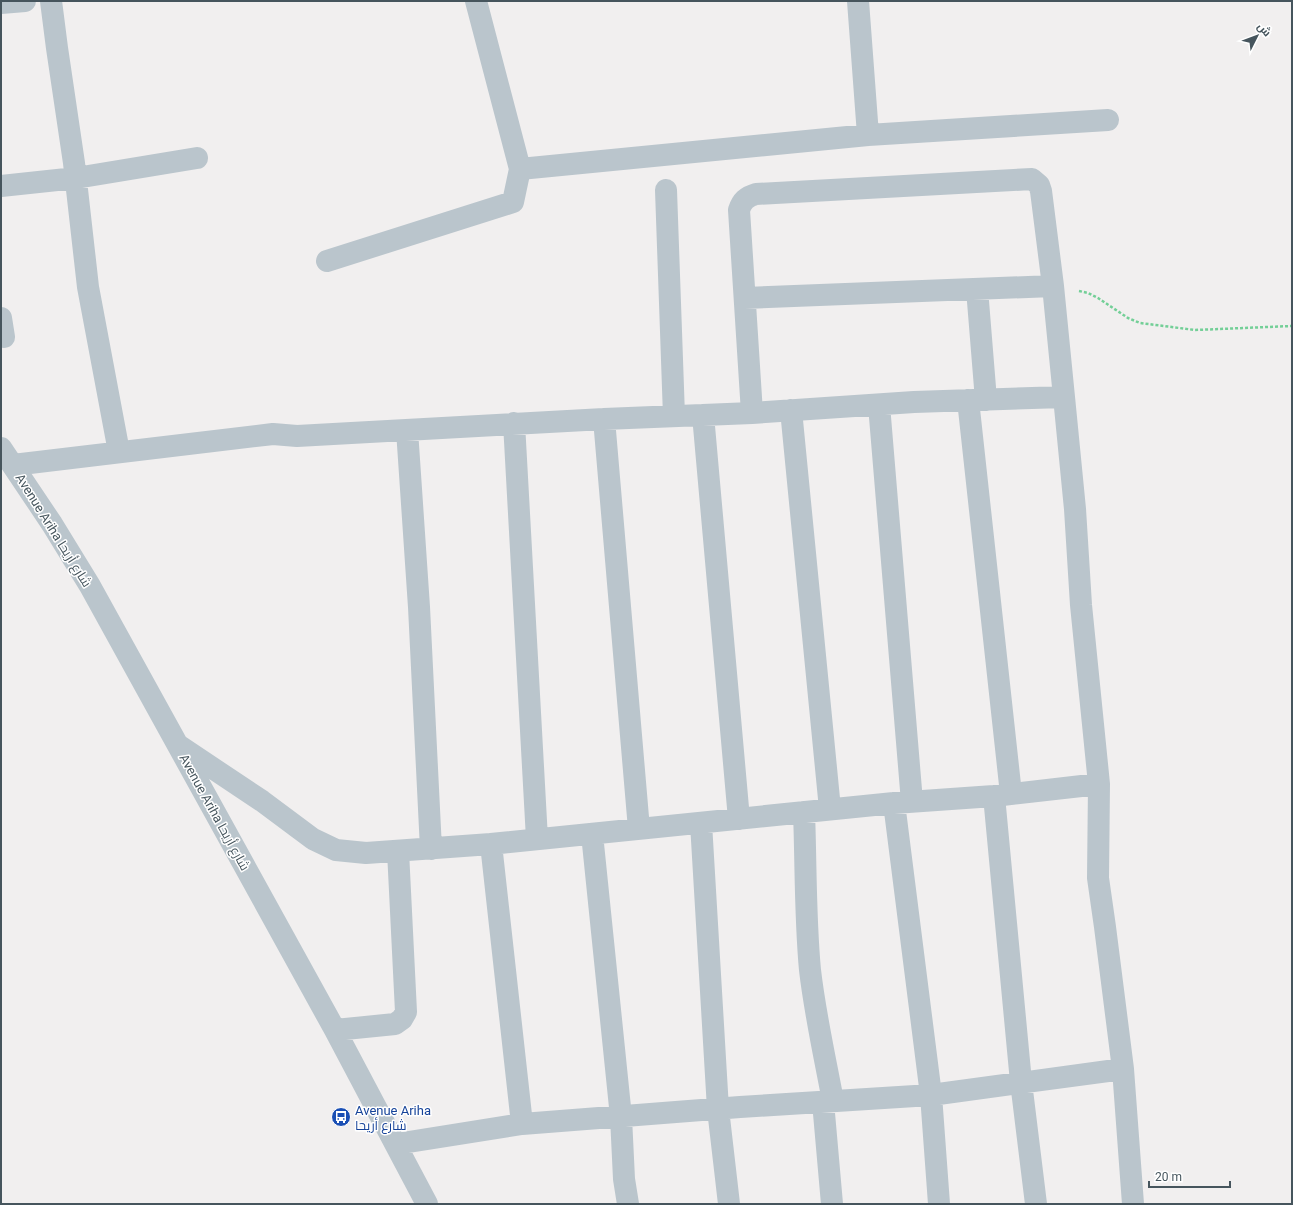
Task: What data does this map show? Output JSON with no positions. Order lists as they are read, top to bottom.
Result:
{
  "streets": {
    "street": ["Avenue Ariha شارع أريحا"]
  },
  "places": {
    "bus stop": ["Avenue Ariha شارع أريحا"]
  },
  "scale_bar": "20 m",
  "north": "top right"
}
